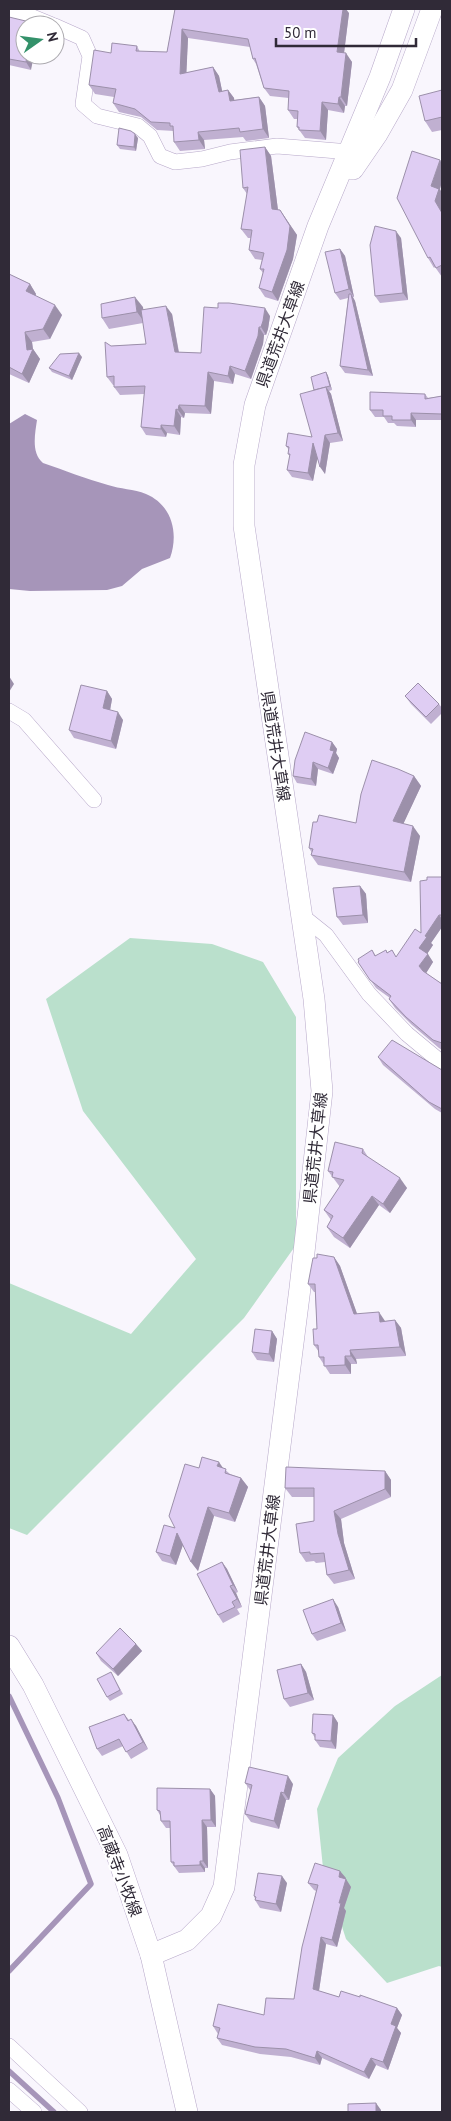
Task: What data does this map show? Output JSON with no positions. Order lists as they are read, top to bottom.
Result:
{
  "streets": {
    "main road": ["県道荒井大草線", "高蔵寺小牧線"]
  },
  "crossings": [
    ["県道荒井大草線", "高蔵寺小牧線"]
  ],
  "scale_bar": "50 m",
  "north": "right"
}
